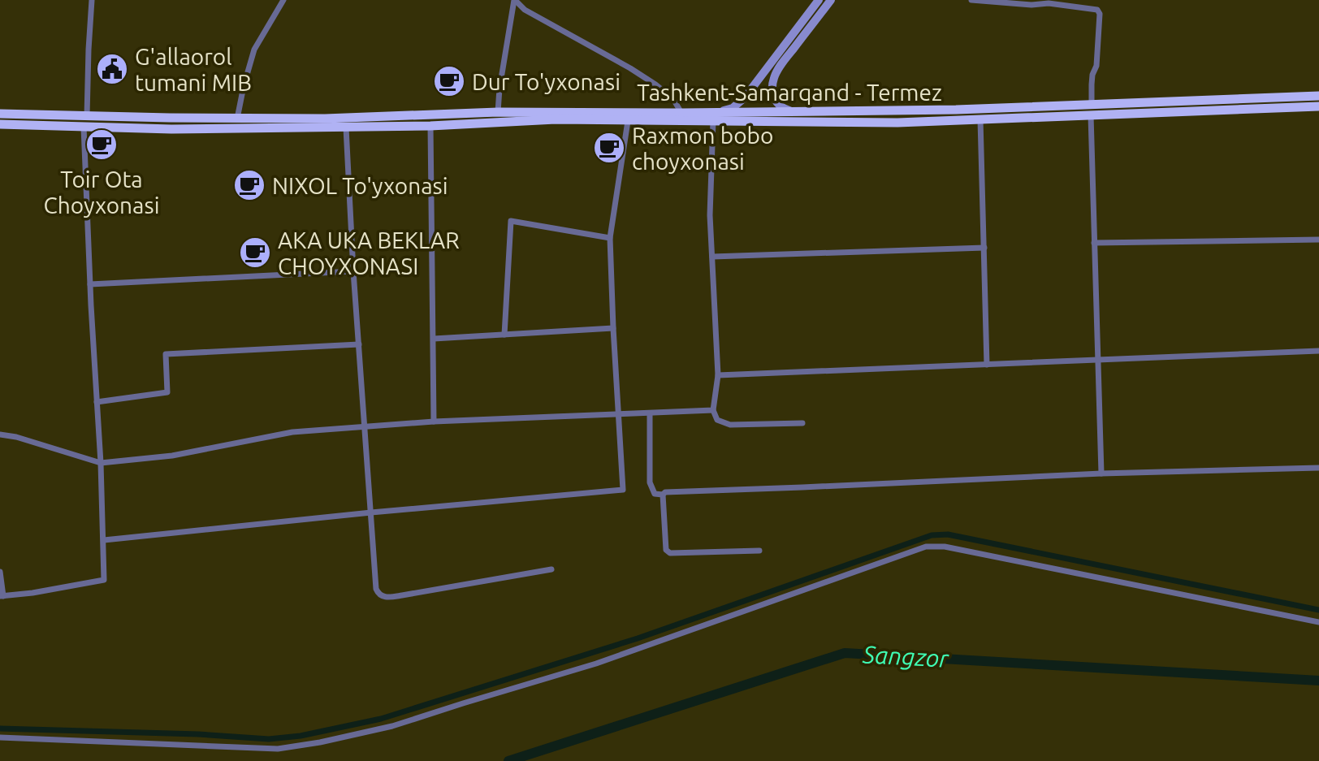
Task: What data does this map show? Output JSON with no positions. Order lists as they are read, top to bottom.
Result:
{
  "streets": {
    "highway": ["Tashkent-Samarqand - Termez"]
  },
  "water": ["Sangzor"],
  "places": {
    "public building": ["G'allaorol tumani MIB"],
    "cafe": [
      "Dur To'yxonasi",
      "Toir Ota Choyxonasi",
      "Raxmon bobo choyxonasi",
      "NIXOL To'yxonasi",
      "AKA UKA BEKLAR CHOYXONASI"
    ]
  }
}
